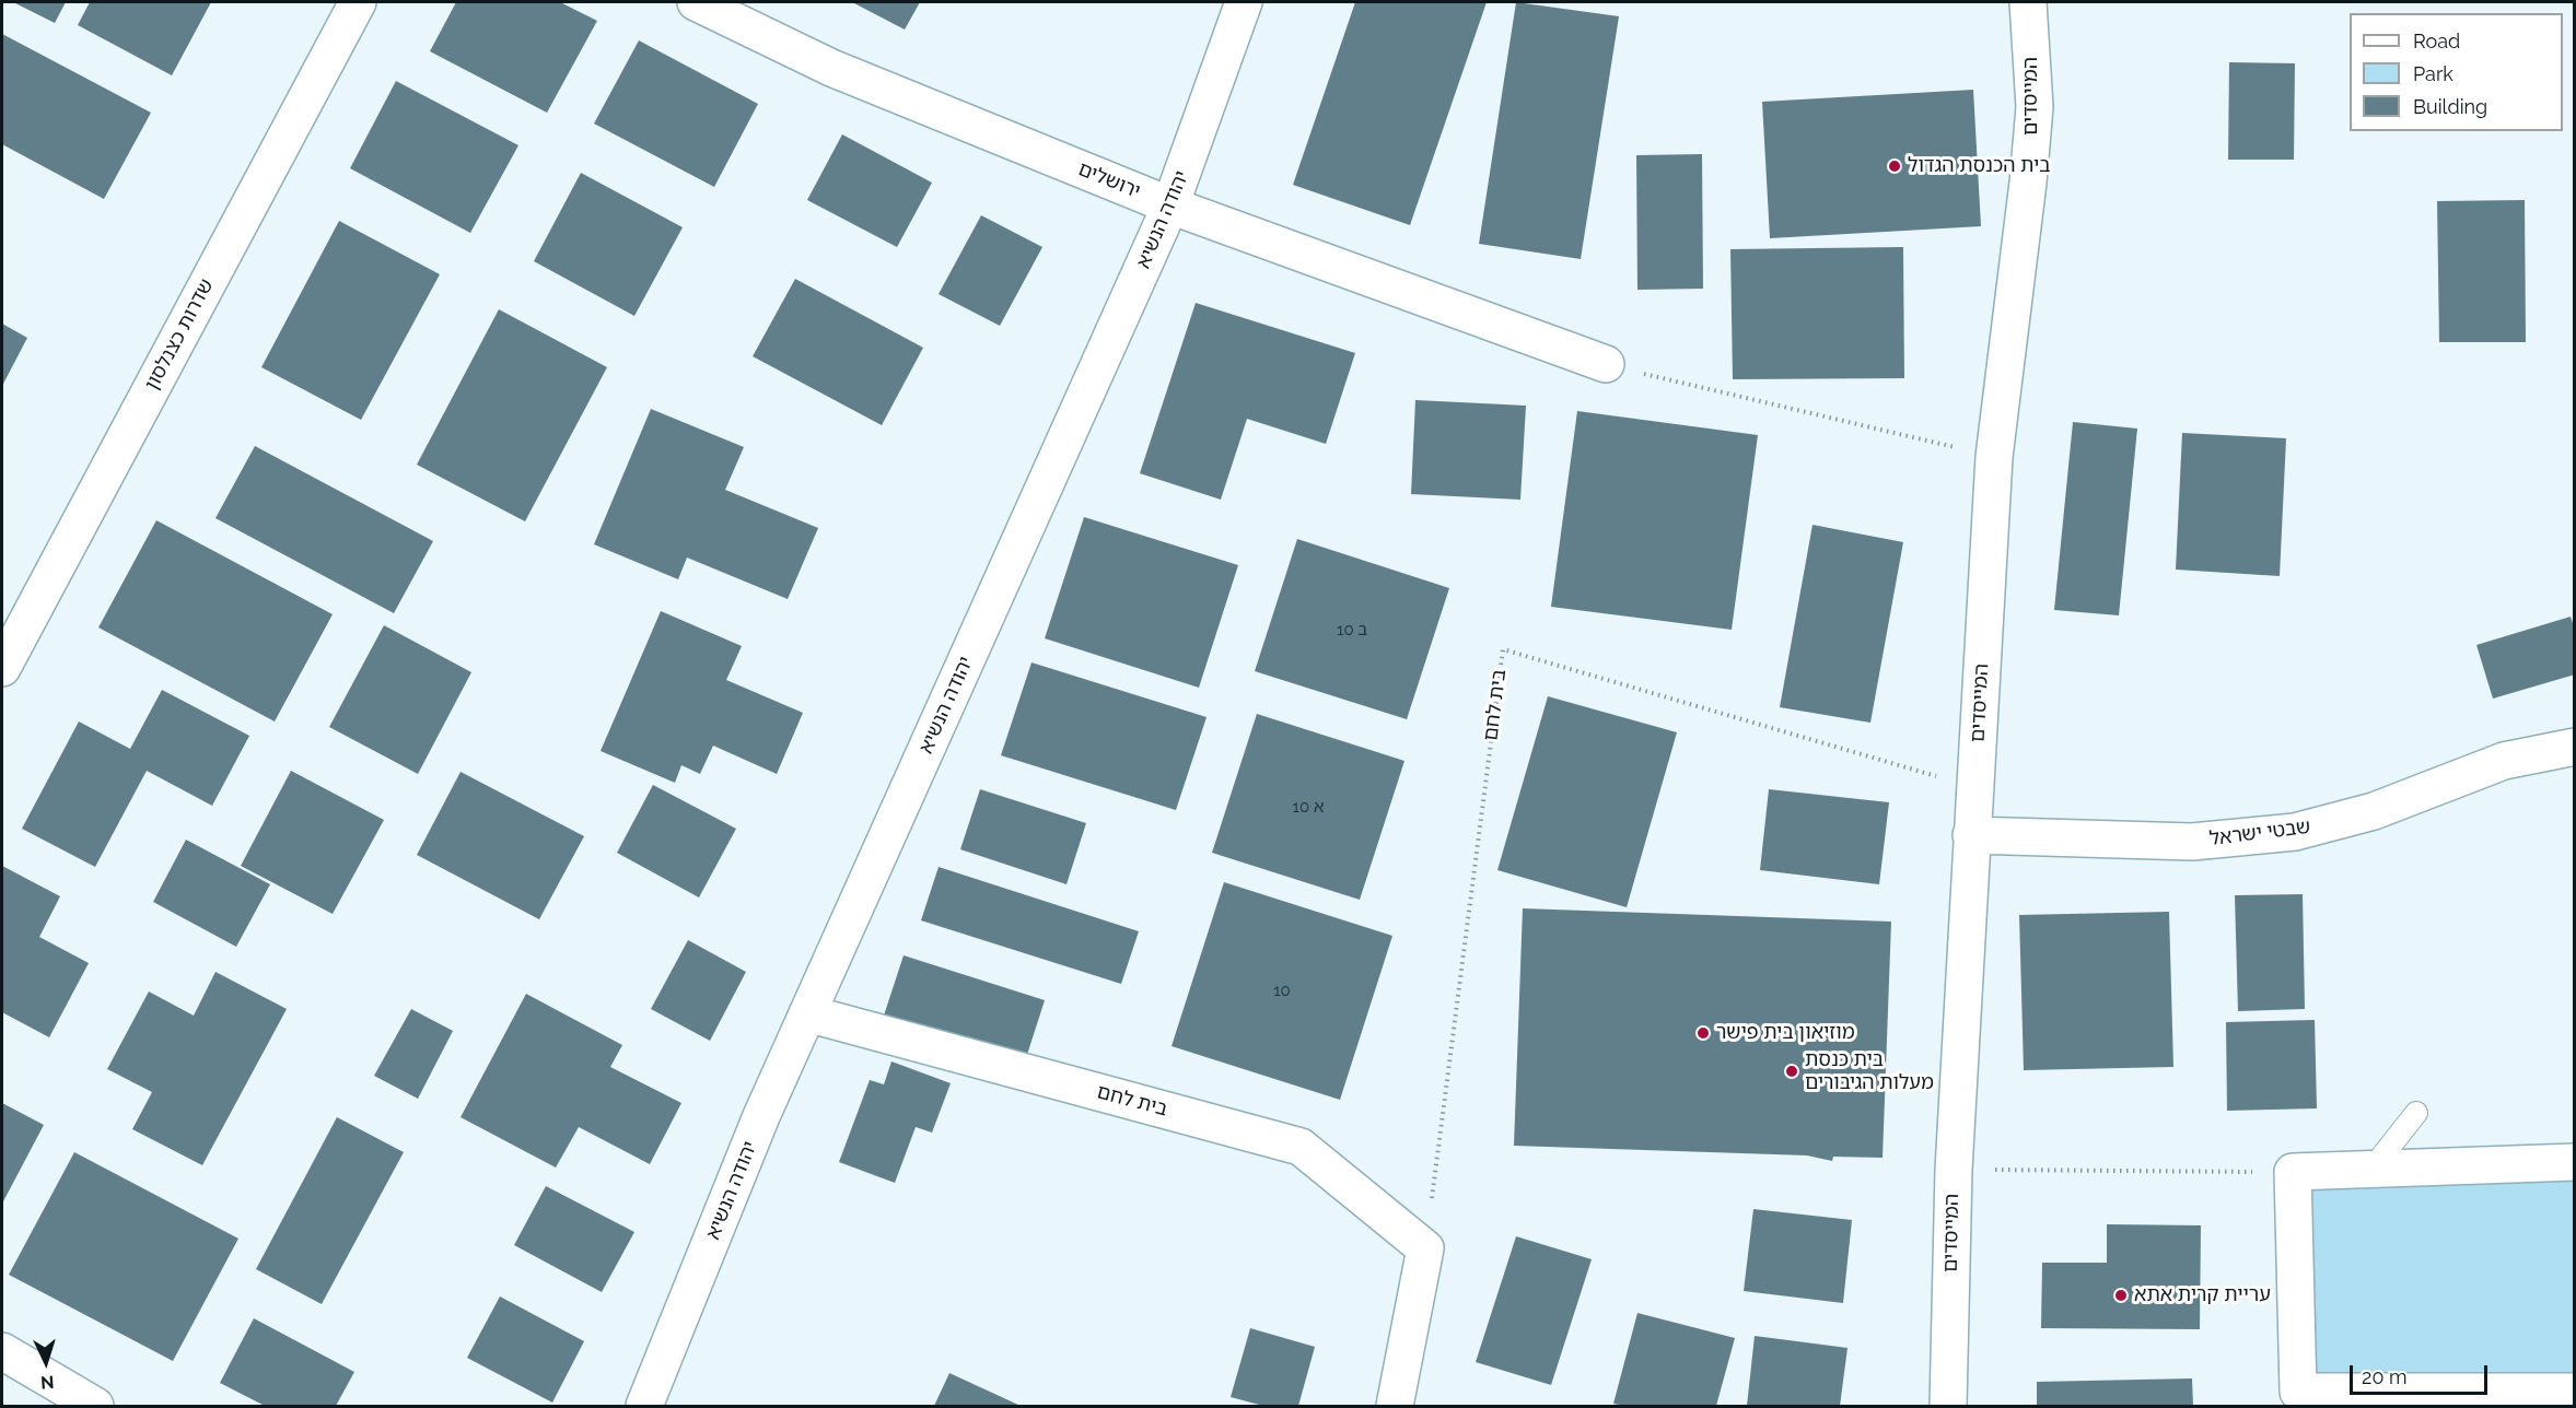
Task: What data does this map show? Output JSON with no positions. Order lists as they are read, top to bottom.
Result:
{
  "streets": {
    "street": [
      "המייסדים",
      "ירושלים",
      "יהודה הנשיא",
      "שדרות כצנלסון",
      "בית לחם",
      "שבטי ישראל"
    ]
  },
  "crossings": [
    ["המייסדים", "בית לחם"],
    ["המייסדים", "שבטי ישראל"],
    ["ירושלים", "יהודה הנשיא"],
    ["יהודה הנשיא", "בית לחם"]
  ],
  "places": [
    "בית הכנסת הגדול",
    "מוזיאון בית פישר",
    "בית כנסת מעלות הגיבורים",
    "עריית קרית אתא"
  ],
  "house_numbers": ["10 ב", "10 א", "10"],
  "legend": ["Road", "Park", "Building"],
  "scale_bar": "20 m",
  "north": "bottom"
}
